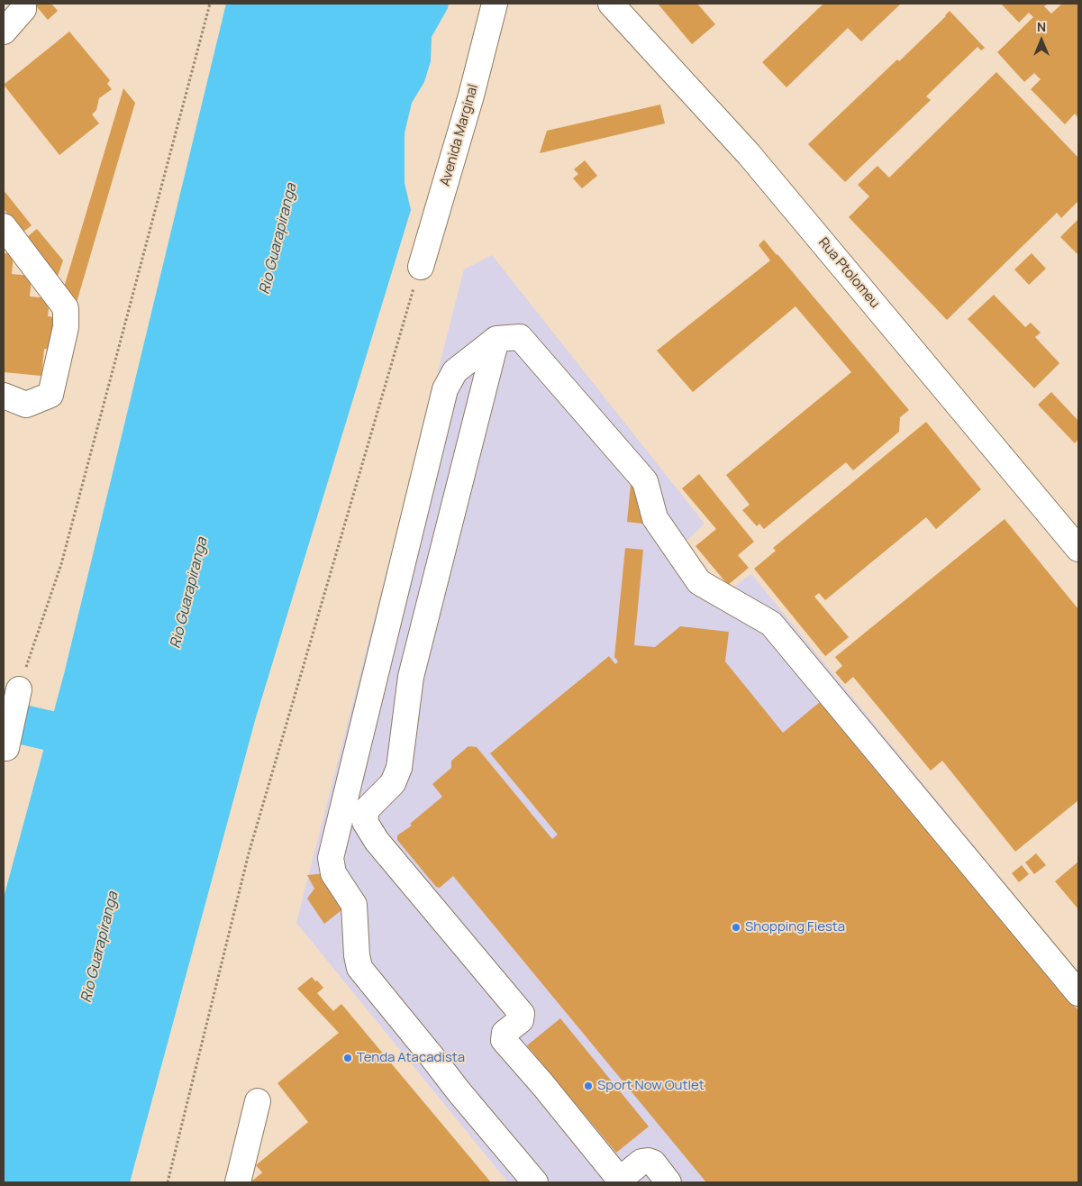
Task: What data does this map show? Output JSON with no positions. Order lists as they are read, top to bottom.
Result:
{
  "streets": {
    "street": ["Avenida Marginal", "Rua Ptolomeu"]
  },
  "water": ["Rio Guarapiranga"],
  "places": ["Shopping Fiesta", "Tenda Atacadista", "Sport Now Outlet"],
  "north": "top"
}
